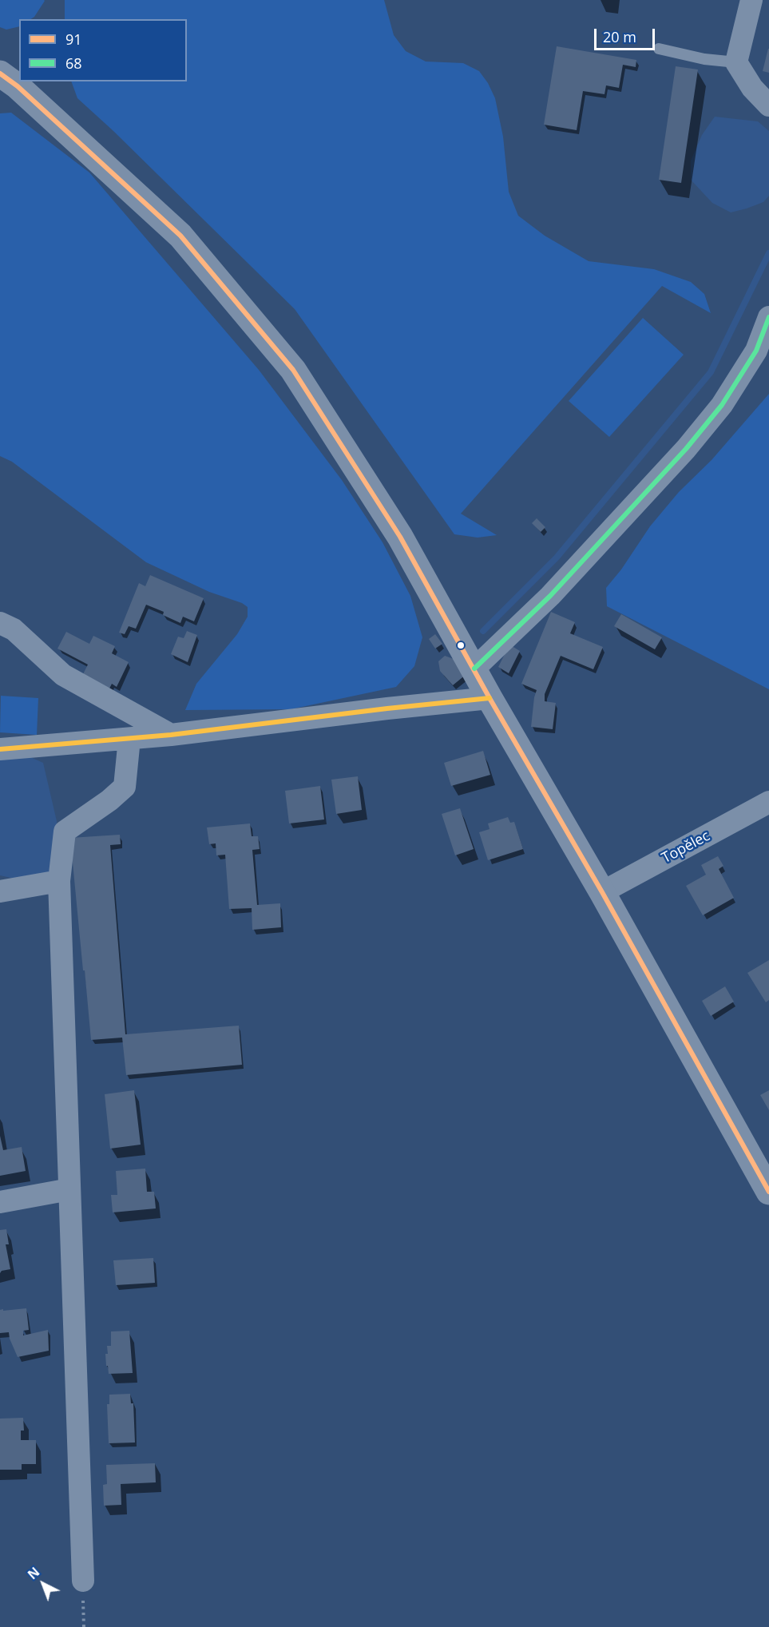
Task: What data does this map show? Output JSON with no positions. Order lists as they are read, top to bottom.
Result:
{
  "streets": {
    "street": ["Topělec"]
  },
  "lines": ["transit line 91", "transit line 68"],
  "legend": ["91", "68"],
  "scale_bar": "20 m",
  "north": "top left"
}
